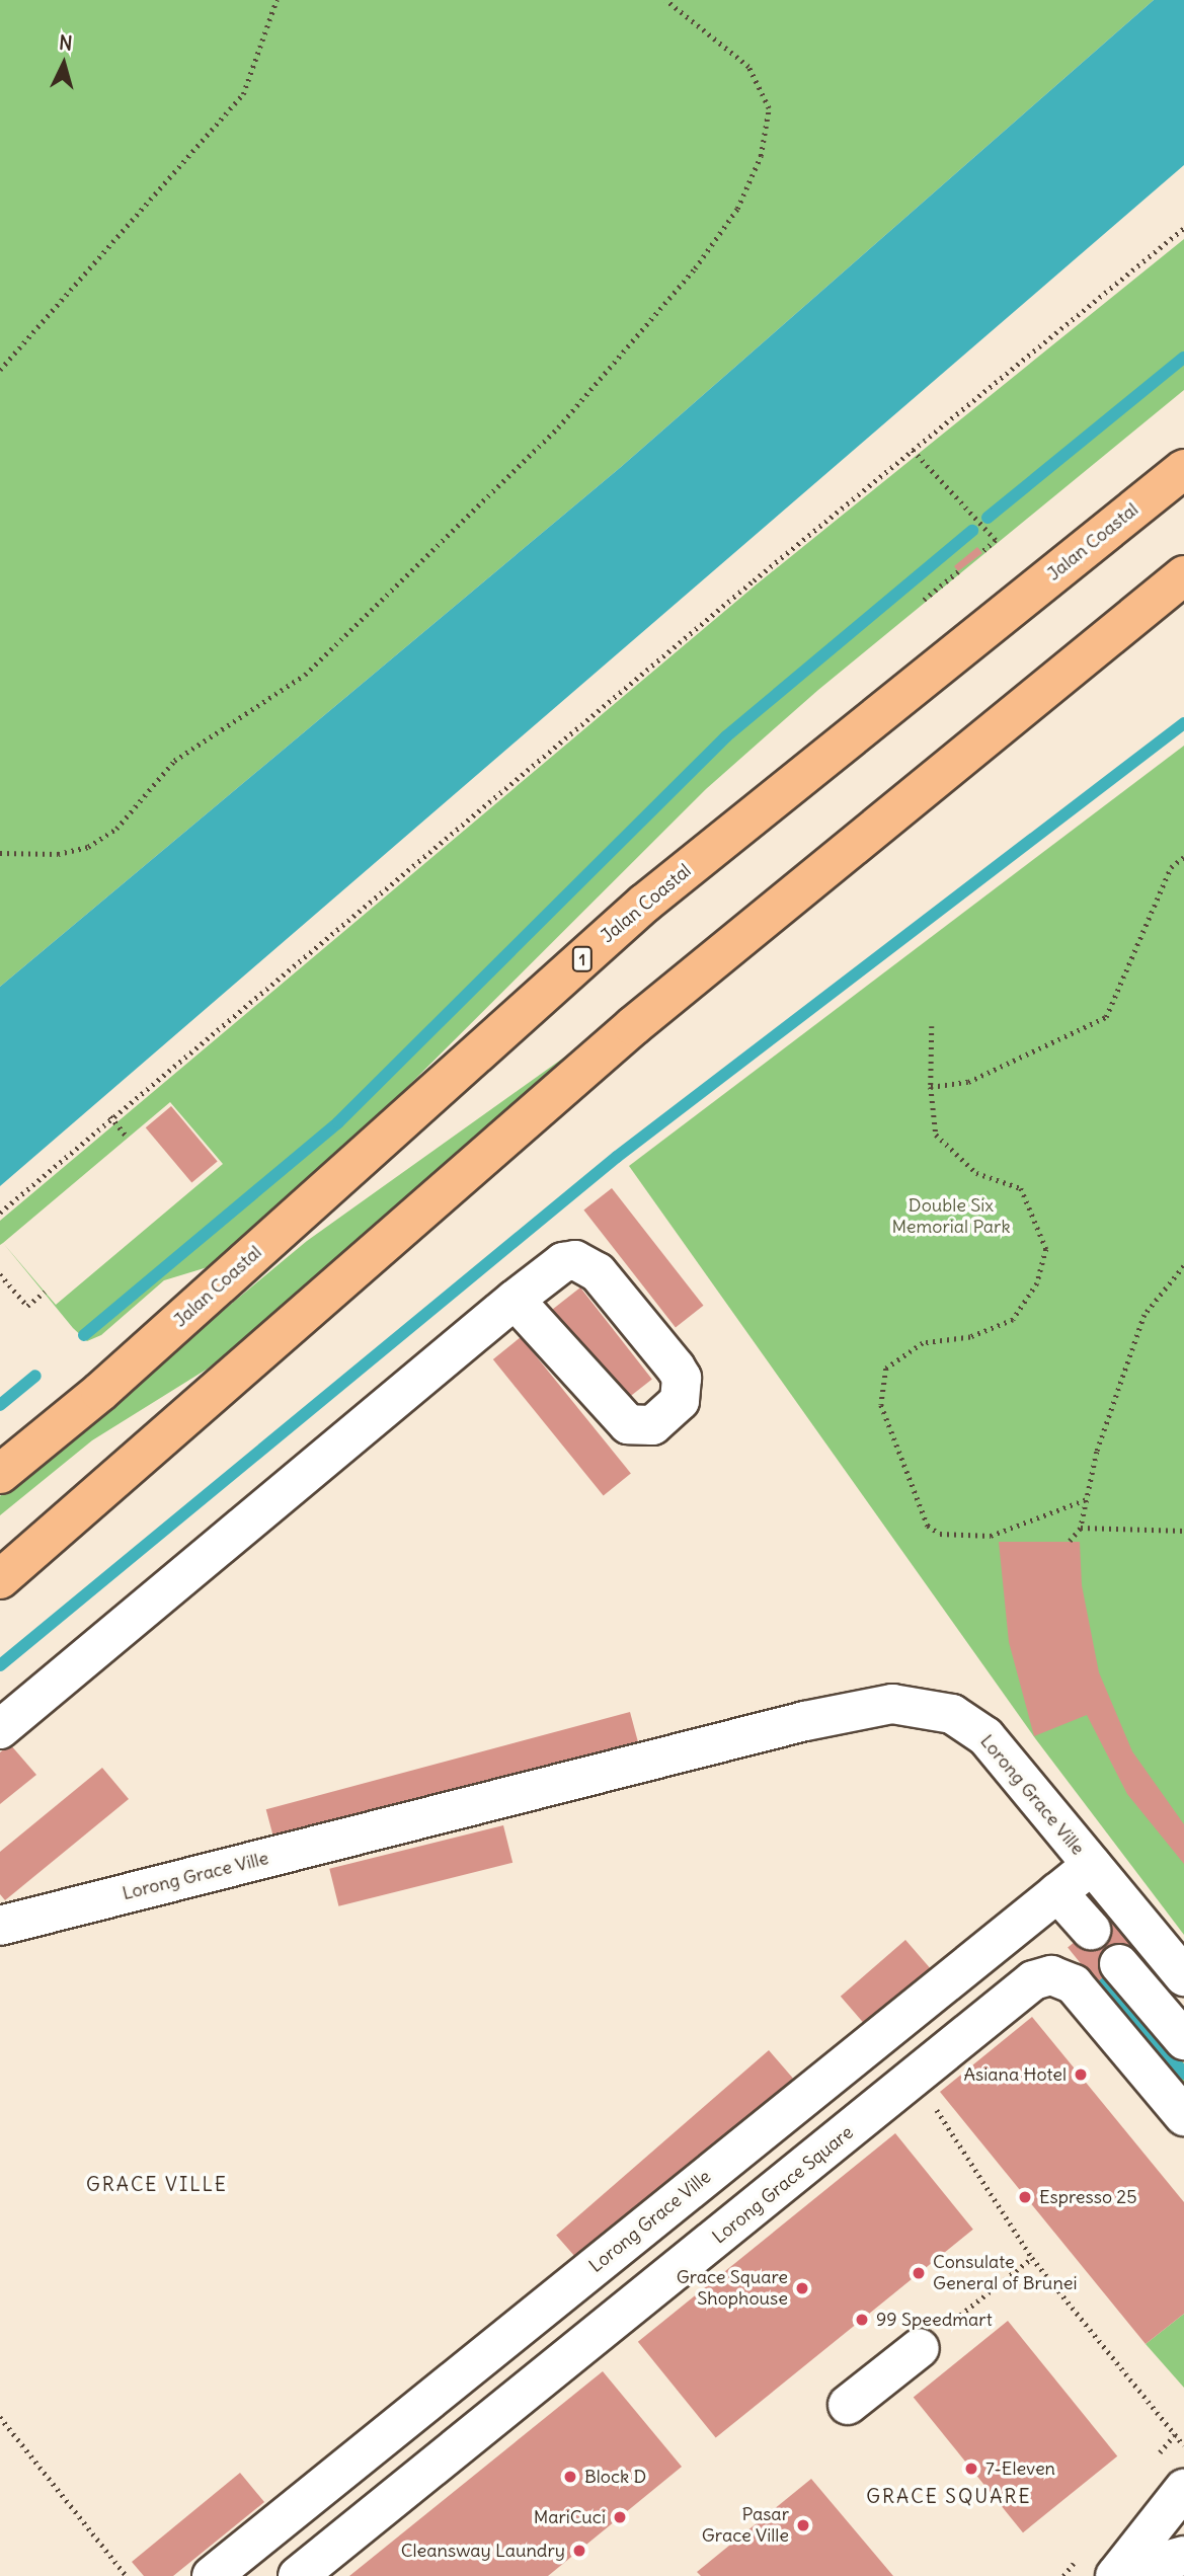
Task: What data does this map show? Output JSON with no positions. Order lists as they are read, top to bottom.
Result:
{
  "streets": {
    "highway": ["Jalan Coastal", "1"],
    "street": ["Lorong Grace Ville", "Lorong Grace Square"]
  },
  "districts": ["GRACE VILLE", "GRACE SQUARE"],
  "parks": ["Double Six Memorial Park"],
  "places": [
    "Asiana Hotel",
    "Espresso 25",
    "Consulate General of Brunei",
    "Grace Square Shophouse",
    "99 Speedmart",
    "7-Eleven",
    "Block D",
    "MariCuci",
    "Pasar Grace Ville",
    "Cleansway Laundry"
  ],
  "north": "top"
}
